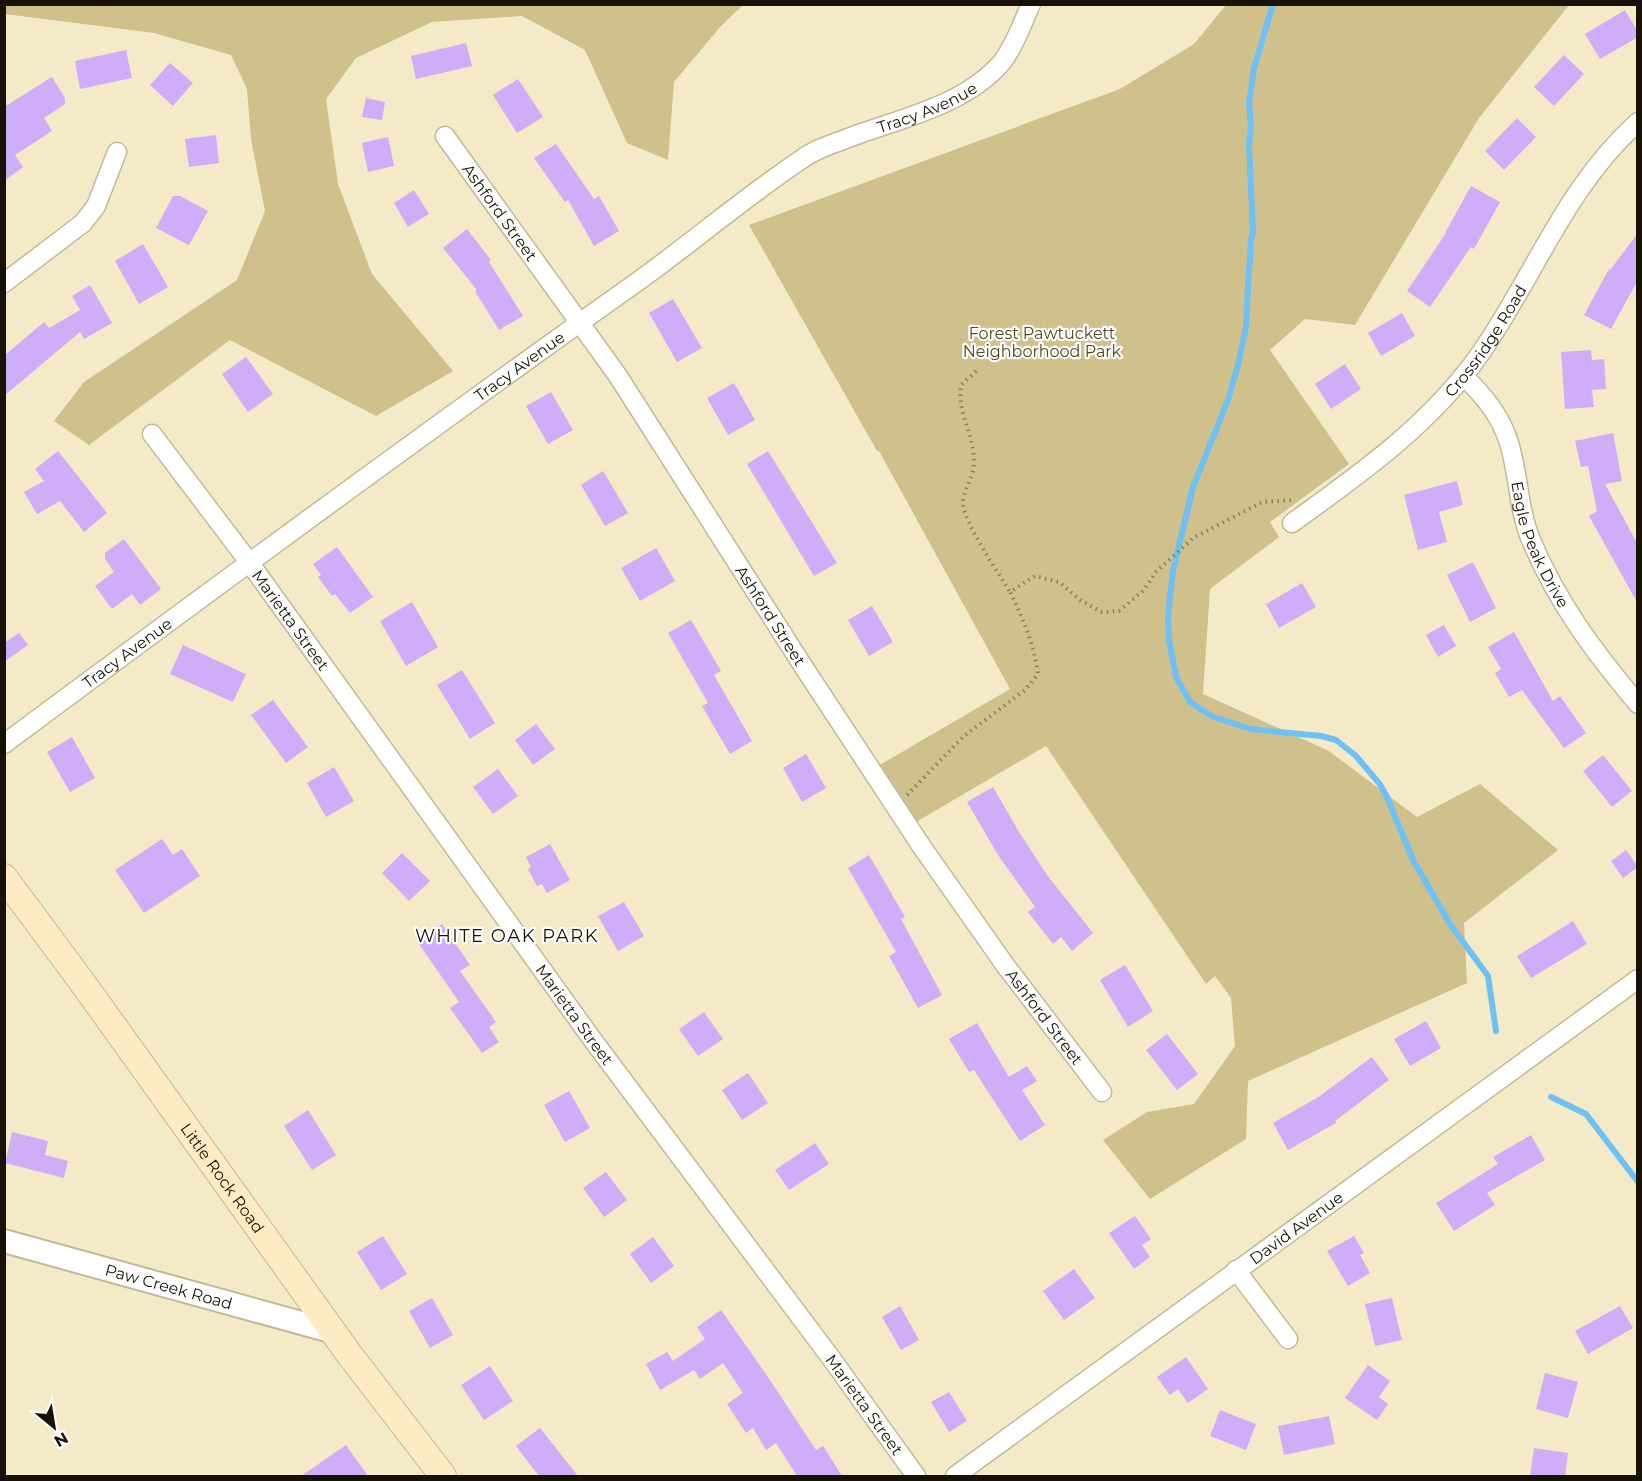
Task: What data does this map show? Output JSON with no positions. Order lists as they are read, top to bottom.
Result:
{
  "streets": {
    "main road": ["Little Rock Road"],
    "street": [
      "Tracy Avenue",
      "Ashford Street",
      "Crossridge Road",
      "Eagle Peak Drive",
      "Marietta Street",
      "David Avenue",
      "Paw Creek Road"
    ]
  },
  "crossings": [
    ["Tracy Avenue", "Ashford Street"],
    ["Tracy Avenue", "Marietta Street"],
    ["Crossridge Road", "Eagle Peak Drive"],
    ["Little Rock Road", "Paw Creek Road"]
  ],
  "districts": ["WHITE OAK PARK"],
  "parks": ["Forest Pawtuckett Neighborhood Park"],
  "north": "bottom right"
}
